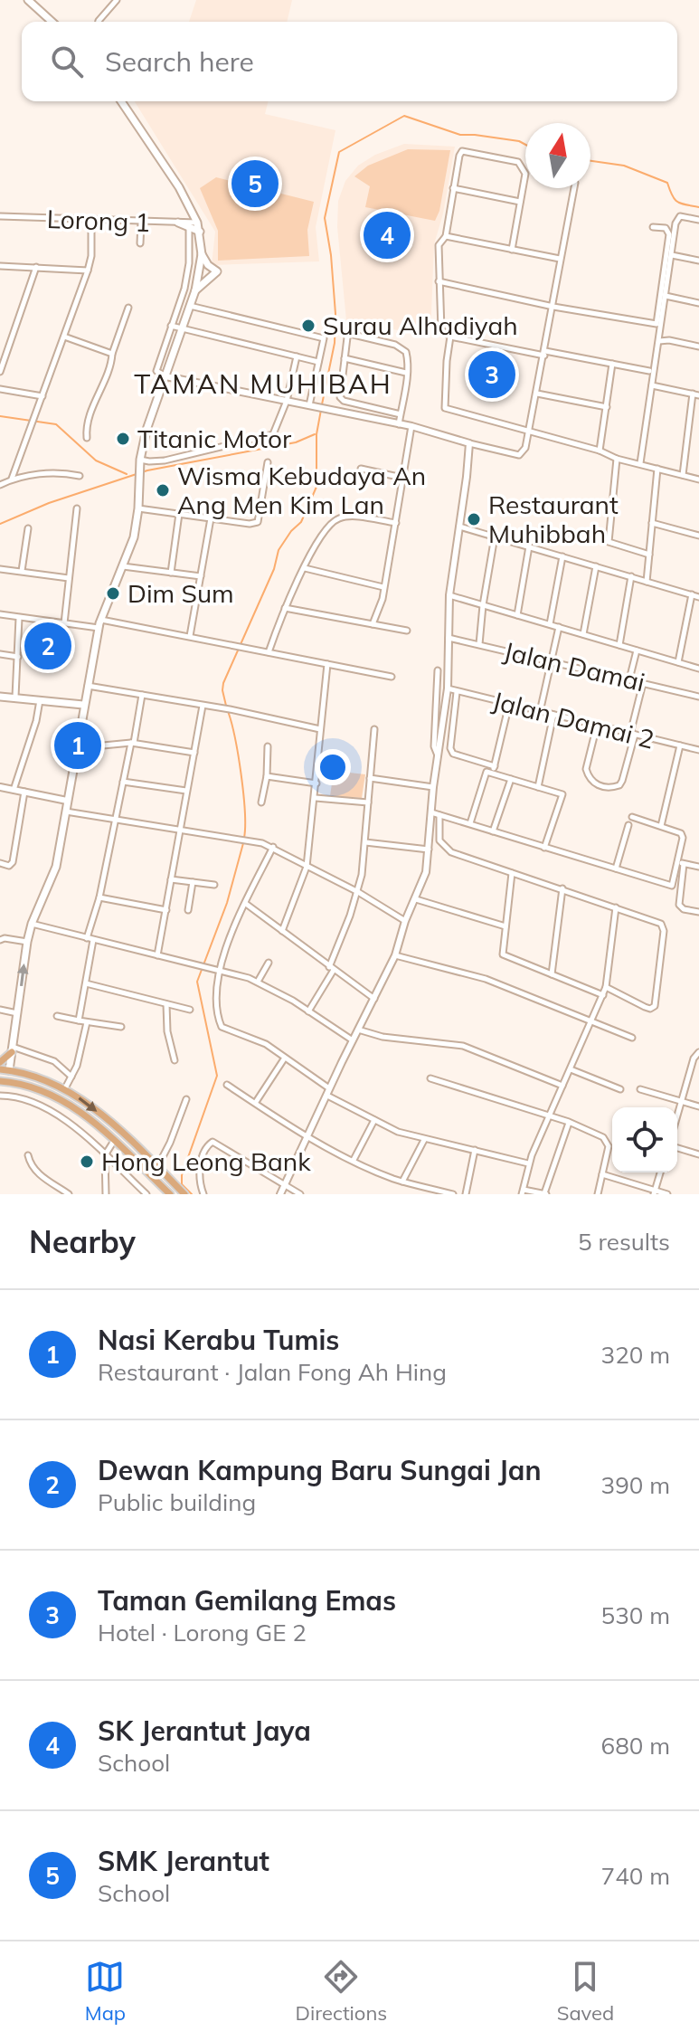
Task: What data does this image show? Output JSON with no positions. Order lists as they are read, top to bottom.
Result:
{
  "streets": {
    "street": ["Lorong 1", "Jalan Damai", "Jalan Damai 2"]
  },
  "districts": ["TAMAN MUHIBAH"],
  "places": [
    "Surau Alhadiyah",
    "Titanic Motor",
    "Wisma Kebudaya An Ang Men Kim Lan",
    "Restaurant Muhibbah",
    "Dim Sum",
    "Hong Leong Bank"
  ],
  "north": "top",
  "page": {
    "search": "Search here",
    "pins": [
      "5",
      "4",
      "3",
      "2",
      "1"
    ],
    "heading": ["Nearby", "5 results"],
    "list": [
      {
        "mark": "1",
        "name": "Nasi Kerabu Tumis",
        "note": "Restaurant · Jalan Fong Ah Hing",
        "value": "320 m"
      },
      {
        "mark": "2",
        "name": "Dewan Kampung Baru Sungai Jan",
        "note": "Public building",
        "value": "390 m"
      },
      {
        "mark": "3",
        "name": "Taman Gemilang Emas",
        "note": "Hotel · Lorong GE 2",
        "value": "530 m"
      },
      {
        "mark": "4",
        "name": "SK Jerantut Jaya",
        "note": "School",
        "value": "680 m"
      },
      {
        "mark": "5",
        "name": "SMK Jerantut",
        "note": "School",
        "value": "740 m"
      }
    ],
    "nav": ["Map", "Directions", "Saved"]
  }
}
